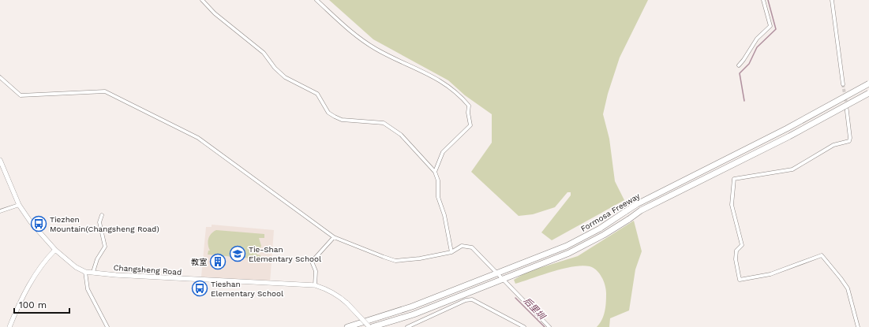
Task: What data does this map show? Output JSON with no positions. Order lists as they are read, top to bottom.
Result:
{
  "streets": {
    "highway": ["Formosa Freeway"],
    "street": ["Changsheng Road"]
  },
  "water": ["后里圳"],
  "places": {
    "bus stop": ["Tiezhen Mountain(Changsheng Road)", "Tieshan Elementary School"],
    "school or university": ["Tie-Shan Elementary School"],
    "building": ["教室"]
  },
  "scale_bar": "100 m"
}
